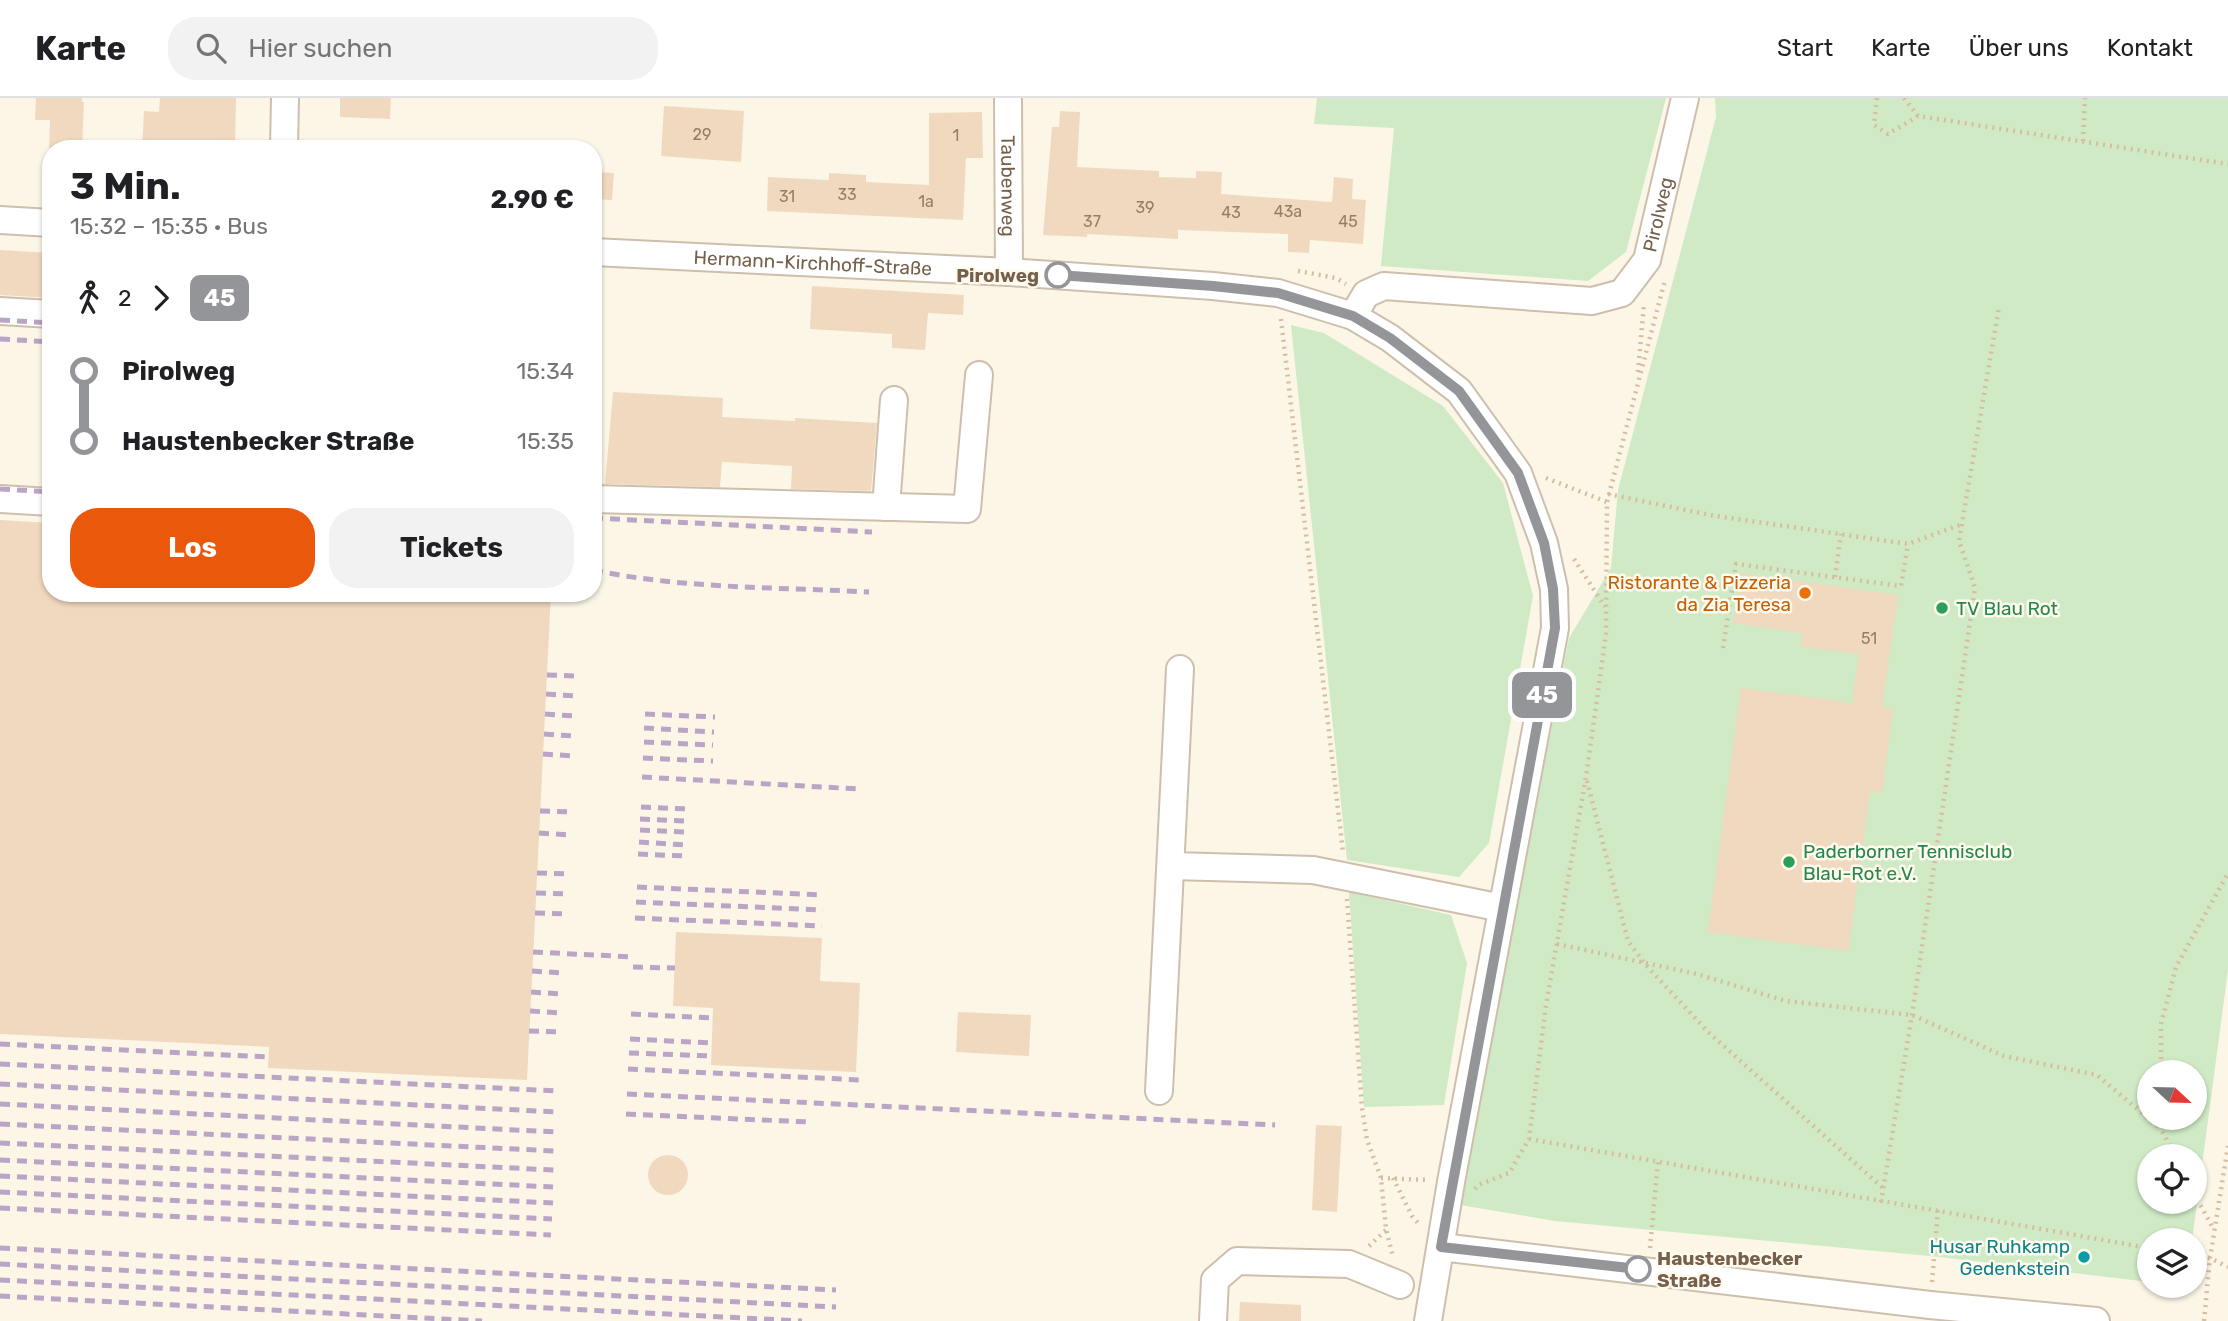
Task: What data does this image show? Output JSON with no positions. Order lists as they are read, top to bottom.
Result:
{
  "streets": {
    "street": ["Taubenweg", "Pirolweg", "Hermann-Kirchhoff-Straße"]
  },
  "crossings": [
    ["Taubenweg", "Hermann-Kirchhoff-Straße"],
    ["Pirolweg", "Hermann-Kirchhoff-Straße"]
  ],
  "places": [
    "Pirolweg",
    "Ristorante & Pizzeria da Zia Teresa",
    "TV Blau Rot",
    "Paderborner Tennisclub Blau-Rot e.V.",
    "Husar Ruhkamp Gedenkstein",
    "Haustenbecker Straße"
  ],
  "lines": ["bus line 45"],
  "house_numbers": [
    "29",
    "1",
    "33",
    "31",
    "1a",
    "39",
    "43a",
    "43",
    "37",
    "45",
    "51"
  ],
  "north": "right",
  "page": {
    "header": "Karte",
    "search": "Hier suchen",
    "nav": [
      "Start",
      "Karte",
      "Über uns",
      "Kontakt"
    ],
    "on_map": "45",
    "heading": ["3 Min.", "15:32 – 15:35 · Bus", "2.90 €"],
    "legs": ["2", "45"],
    "list": [
      {
        "name": "Pirolweg",
        "value": "15:34"
      },
      {
        "name": "Haustenbecker Straße",
        "value": "15:35"
      }
    ],
    "buttons": ["Los", "Tickets"]
  }
}
